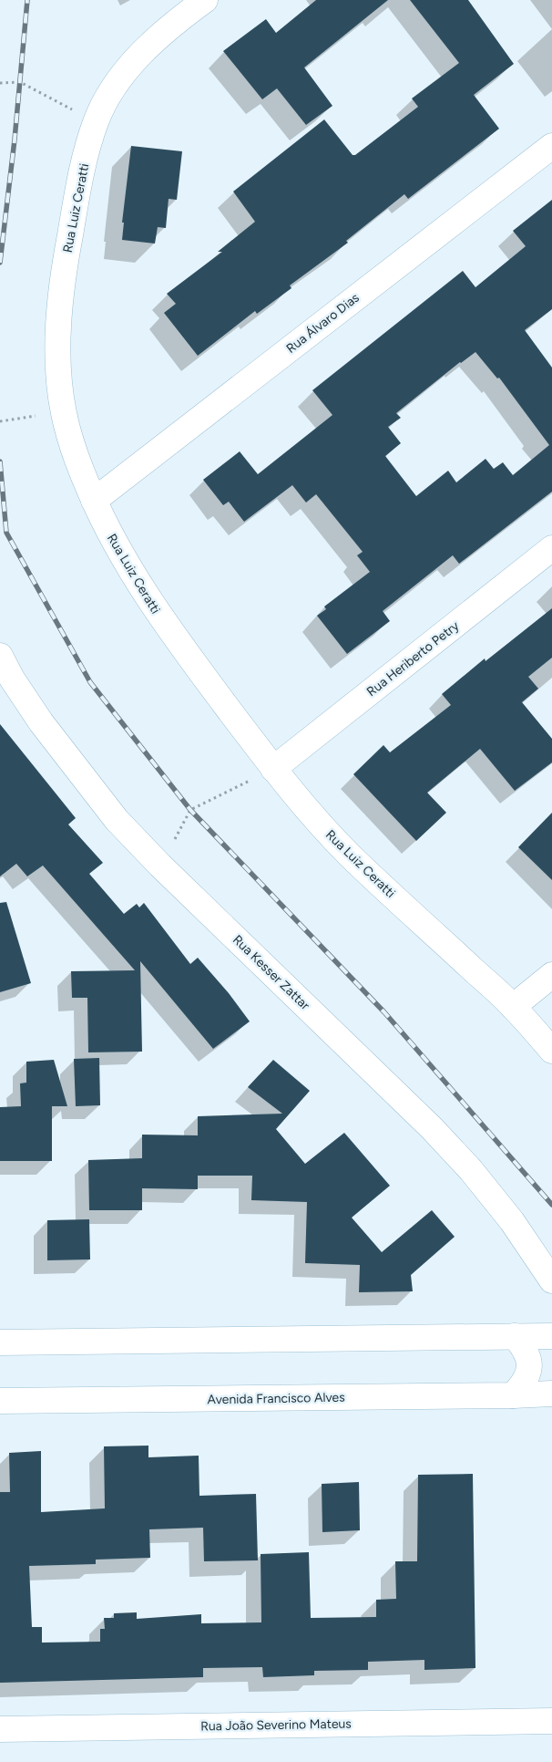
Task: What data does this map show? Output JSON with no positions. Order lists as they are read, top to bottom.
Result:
{
  "streets": {
    "street": [
      "Rua Luiz Ceratti",
      "Rua Álvaro Dias",
      "Rua Heriberto Petry",
      "Rua Kesser Zattar",
      "Avenida Francisco Alves",
      "Rua João Severino Mateus"
    ]
  },
  "crossings": [
    ["Rua Luiz Ceratti", "Rua Álvaro Dias"],
    ["Rua Luiz Ceratti", "Rua Heriberto Petry"]
  ]
}
